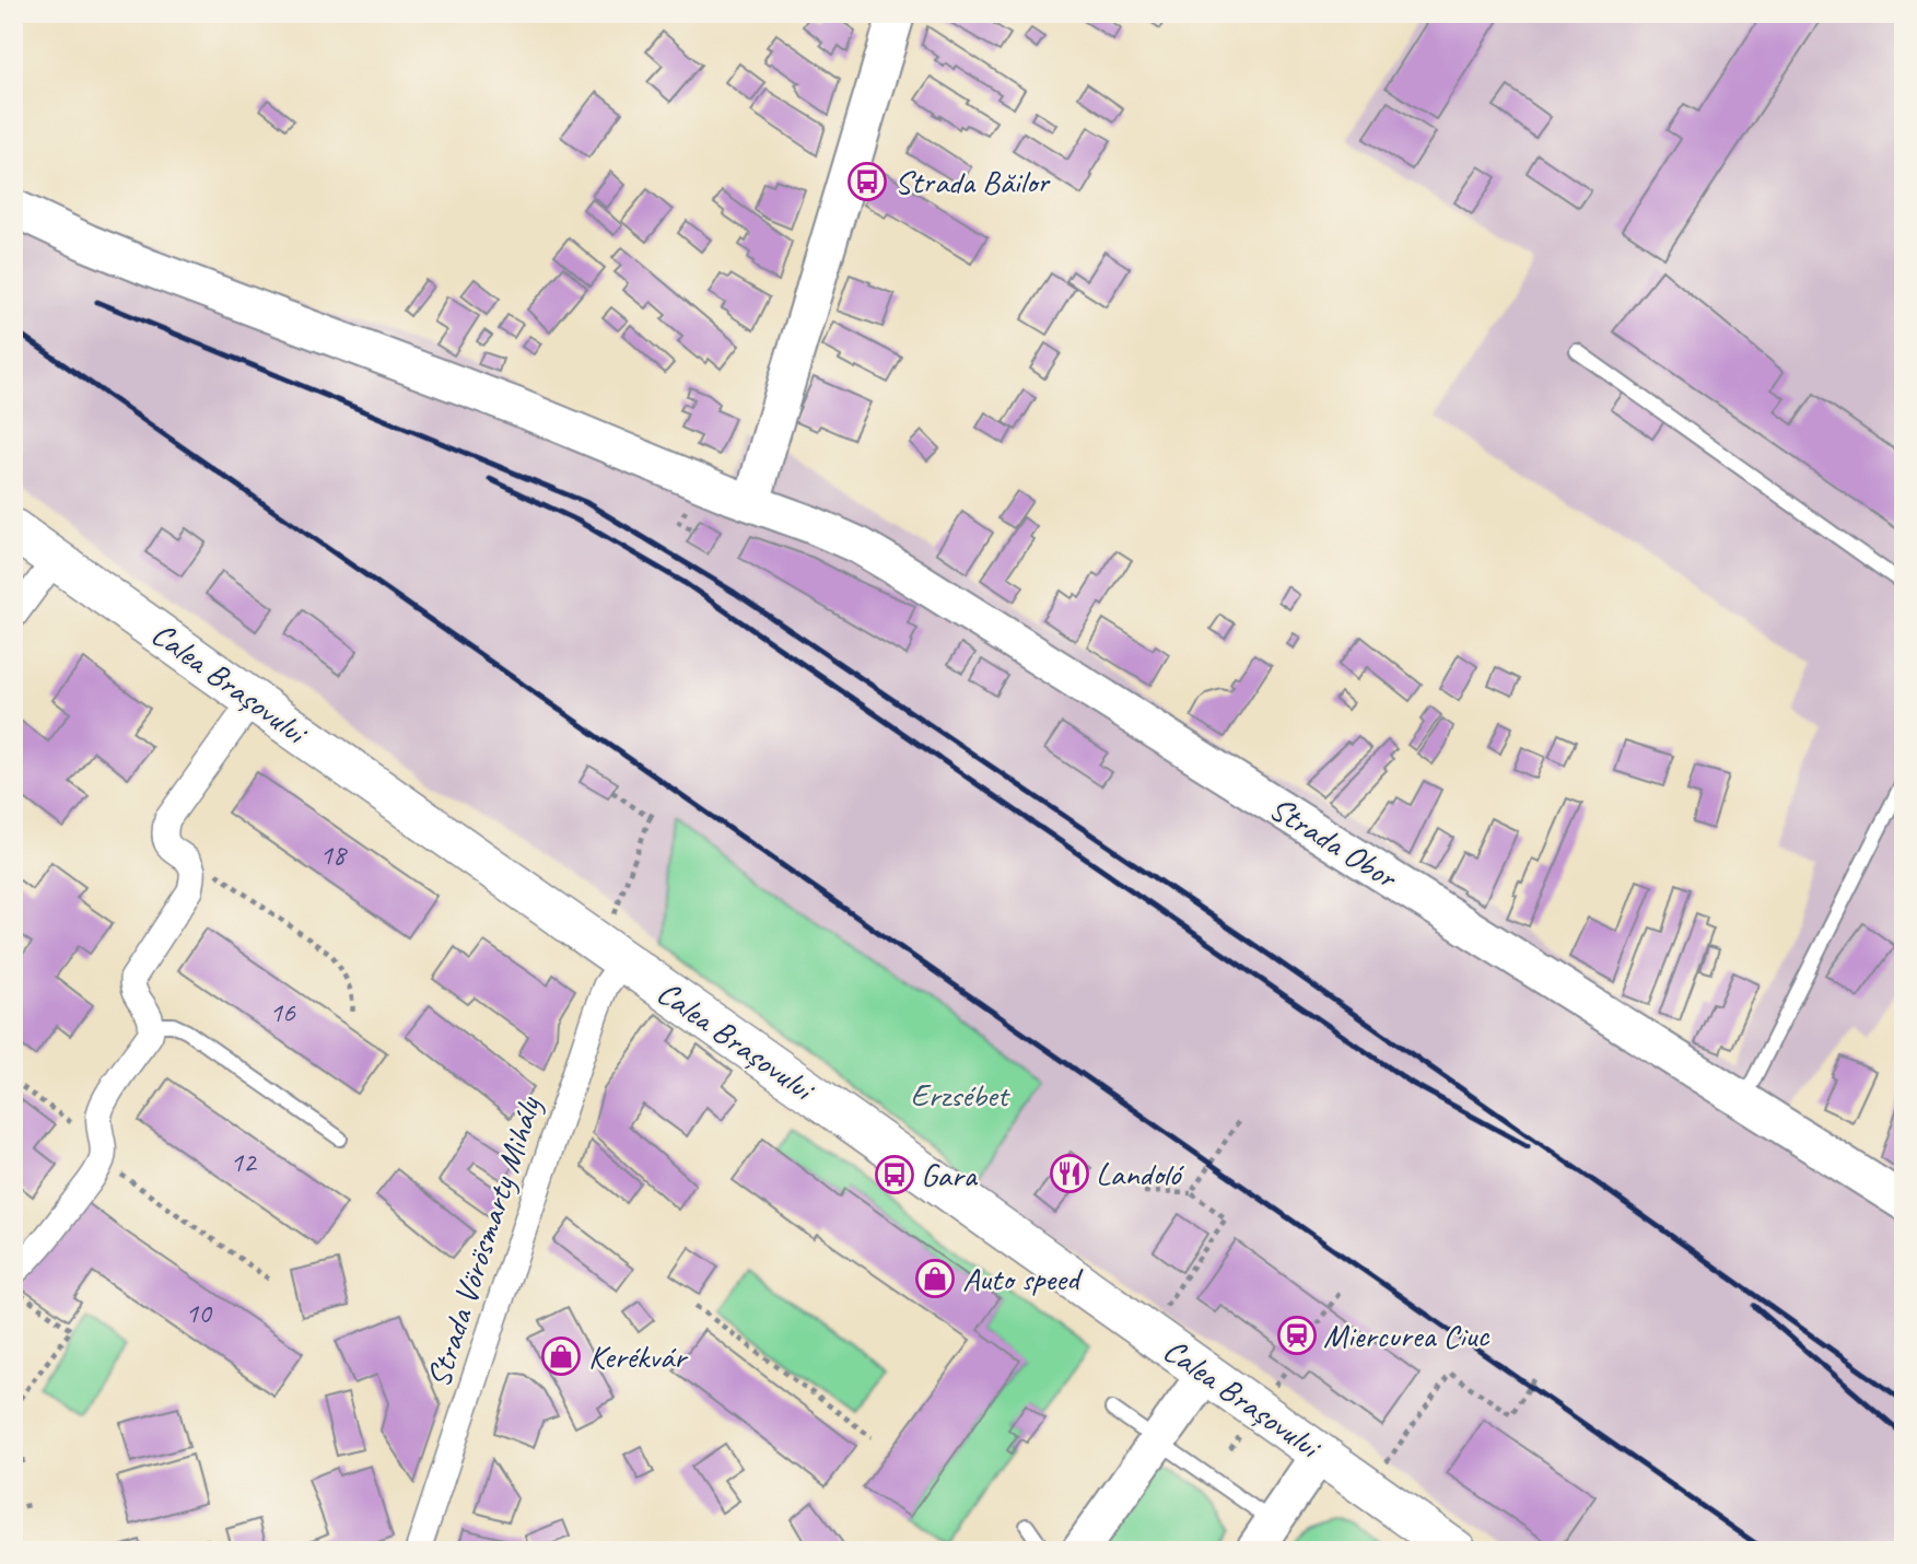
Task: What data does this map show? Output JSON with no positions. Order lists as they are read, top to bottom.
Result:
{
  "streets": {
    "main road": ["Calea Brașovului"],
    "street": ["Strada Obor", "Strada Vörösmarty Mihály"]
  },
  "crossings": [
    ["Calea Brașovului", "Strada Vörösmarty Mihály"]
  ],
  "parks": ["Erzsébet"],
  "places": {
    "bus stop": ["Strada Băilor", "Gara"],
    "restaurant": ["Landoló"],
    "shop": ["Auto speed", "Kerékvár"],
    "station": ["Miercurea Ciuc"]
  },
  "house_numbers": [
    "18",
    "16",
    "12",
    "10"
  ]
}
